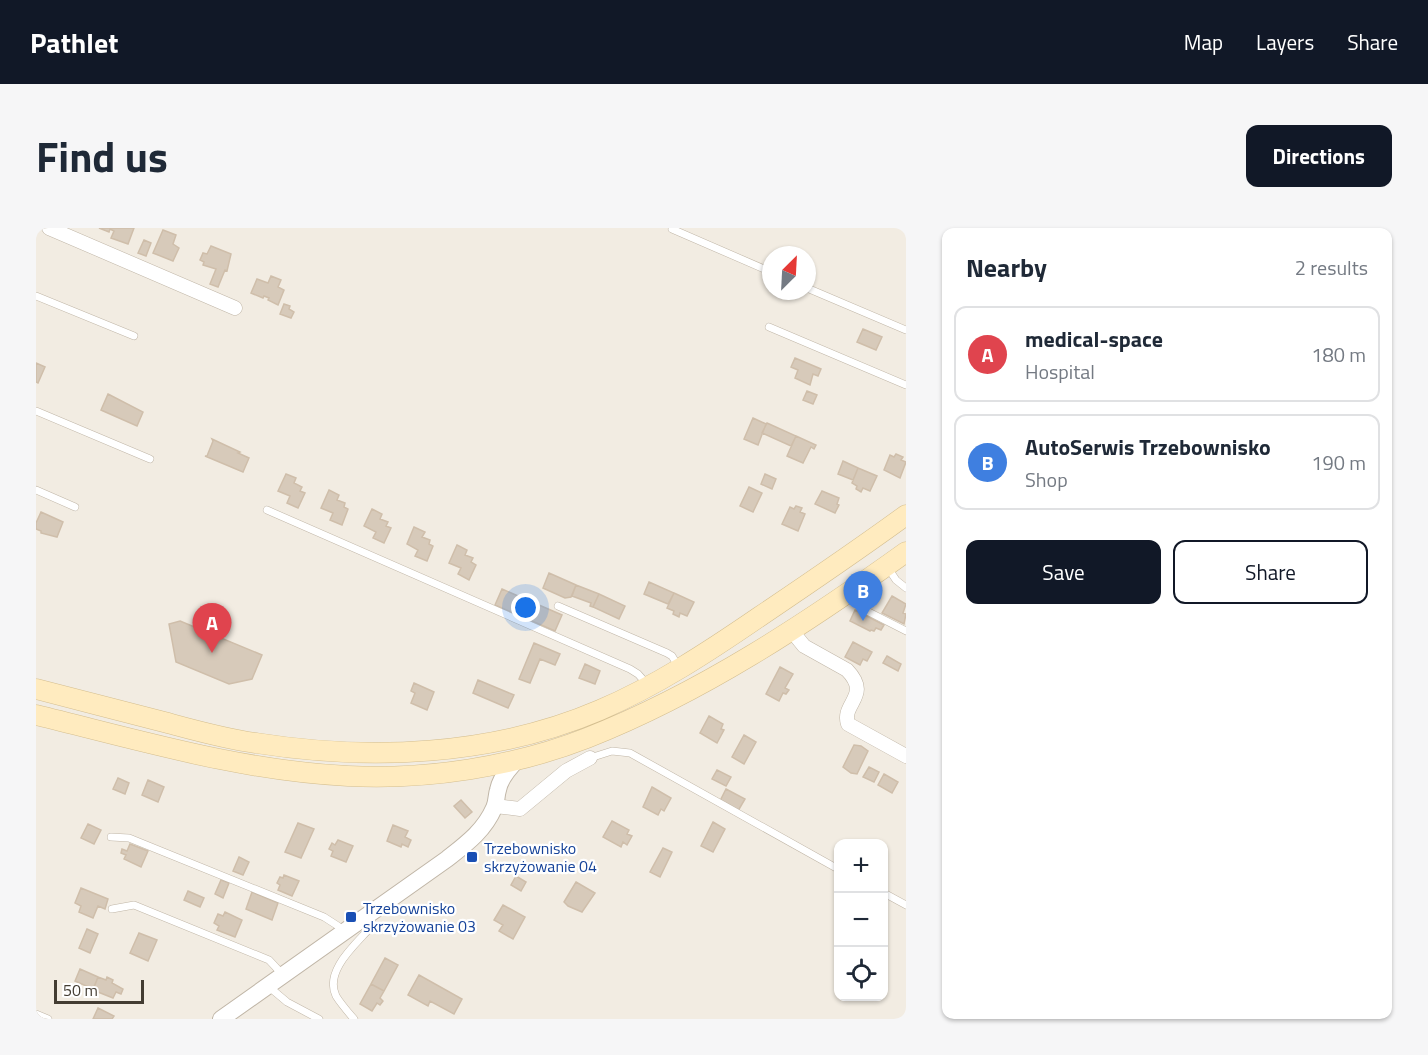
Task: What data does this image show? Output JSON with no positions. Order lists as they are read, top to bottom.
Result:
{
  "places": {
    "transit": ["Trzebownisko skrzyżowanie 04", "Trzebownisko skrzyżowanie 03"]
  },
  "scale_bar": "50 m",
  "north": "top right",
  "page": {
    "header": "Pathlet",
    "nav": ["Map", "Layers", "Share"],
    "title": "Find us",
    "buttons": [
      "Directions",
      ["Save", "Share"]
    ],
    "heading": ["Nearby", "2 results"],
    "list": [
      {
        "mark": "A",
        "name": "medical-space",
        "note": "Hospital",
        "value": "180 m"
      },
      {
        "mark": "B",
        "name": "AutoSerwis Trzebownisko",
        "note": "Shop",
        "value": "190 m"
      }
    ],
    "pins": ["B", "A"],
    "map_buttons": ["+", "−"],
    "scale": "50 m"
  }
}
